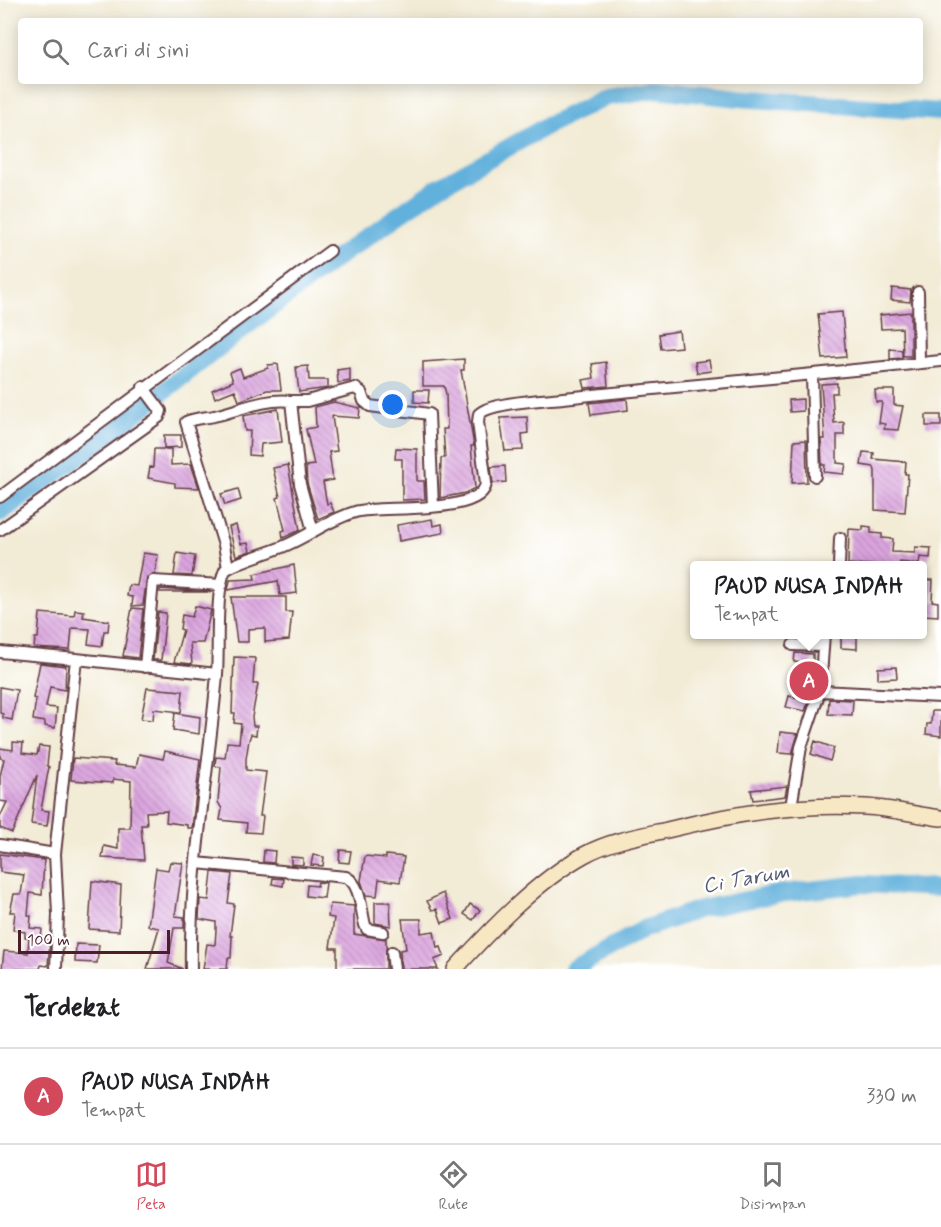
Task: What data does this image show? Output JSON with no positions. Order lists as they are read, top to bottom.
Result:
{
  "water": ["Ci Tarum"],
  "scale_bar": "100 m",
  "page": {
    "search": "Cari di sini",
    "popup": ["PAUD NUSA INDAH", "Tempat"],
    "pins": "A",
    "scale": "100 m",
    "heading": "Terdekat",
    "list": [
      {
        "mark": "A",
        "name": "PAUD NUSA INDAH",
        "note": "Tempat",
        "value": "330 m"
      }
    ],
    "nav": ["Peta", "Rute", "Disimpan"]
  }
}
